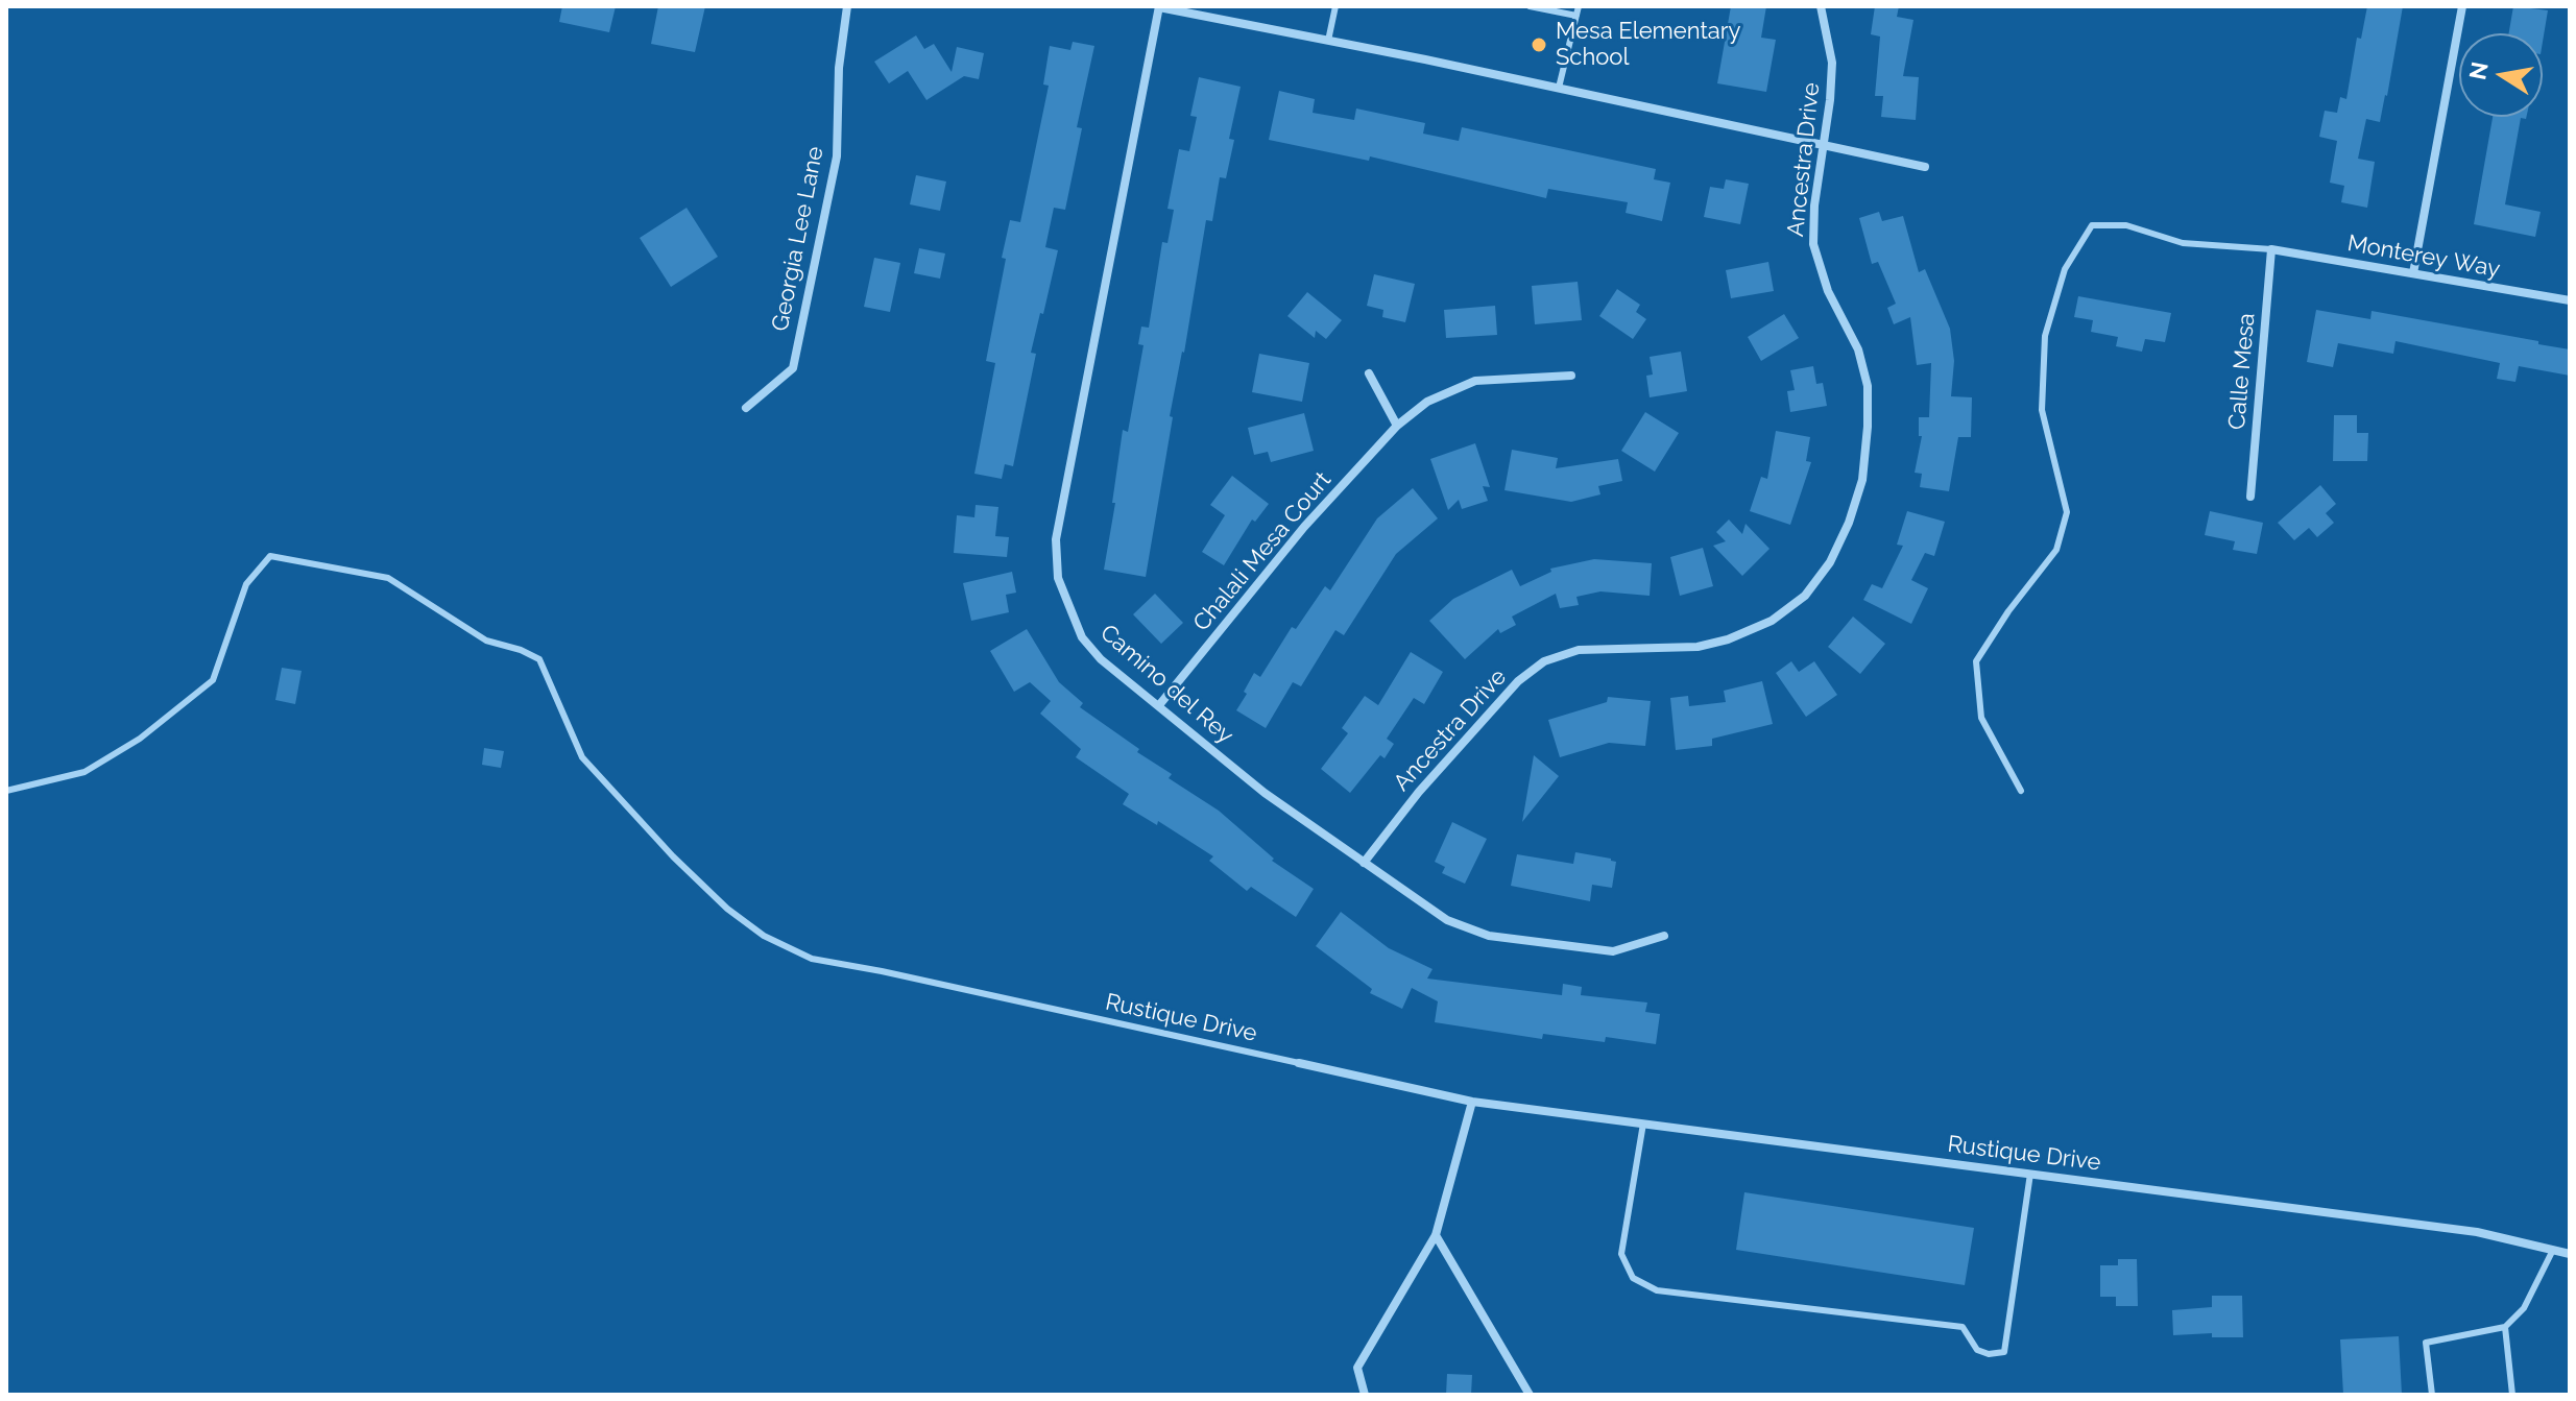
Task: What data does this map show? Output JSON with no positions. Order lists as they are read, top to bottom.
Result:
{
  "streets": {
    "street": [
      "Ancestra Drive",
      "Georgia Lee Lane",
      "Monterey Way",
      "Calle Mesa",
      "Chalali Mesa Court",
      "Camino del Rey",
      "Rustique Drive"
    ]
  },
  "crossings": [
    ["Ancestra Drive", "Camino del Rey"],
    ["Monterey Way", "Calle Mesa"],
    ["Chalali Mesa Court", "Camino del Rey"]
  ],
  "places": ["Mesa Elementary School"],
  "north": "left"
}
